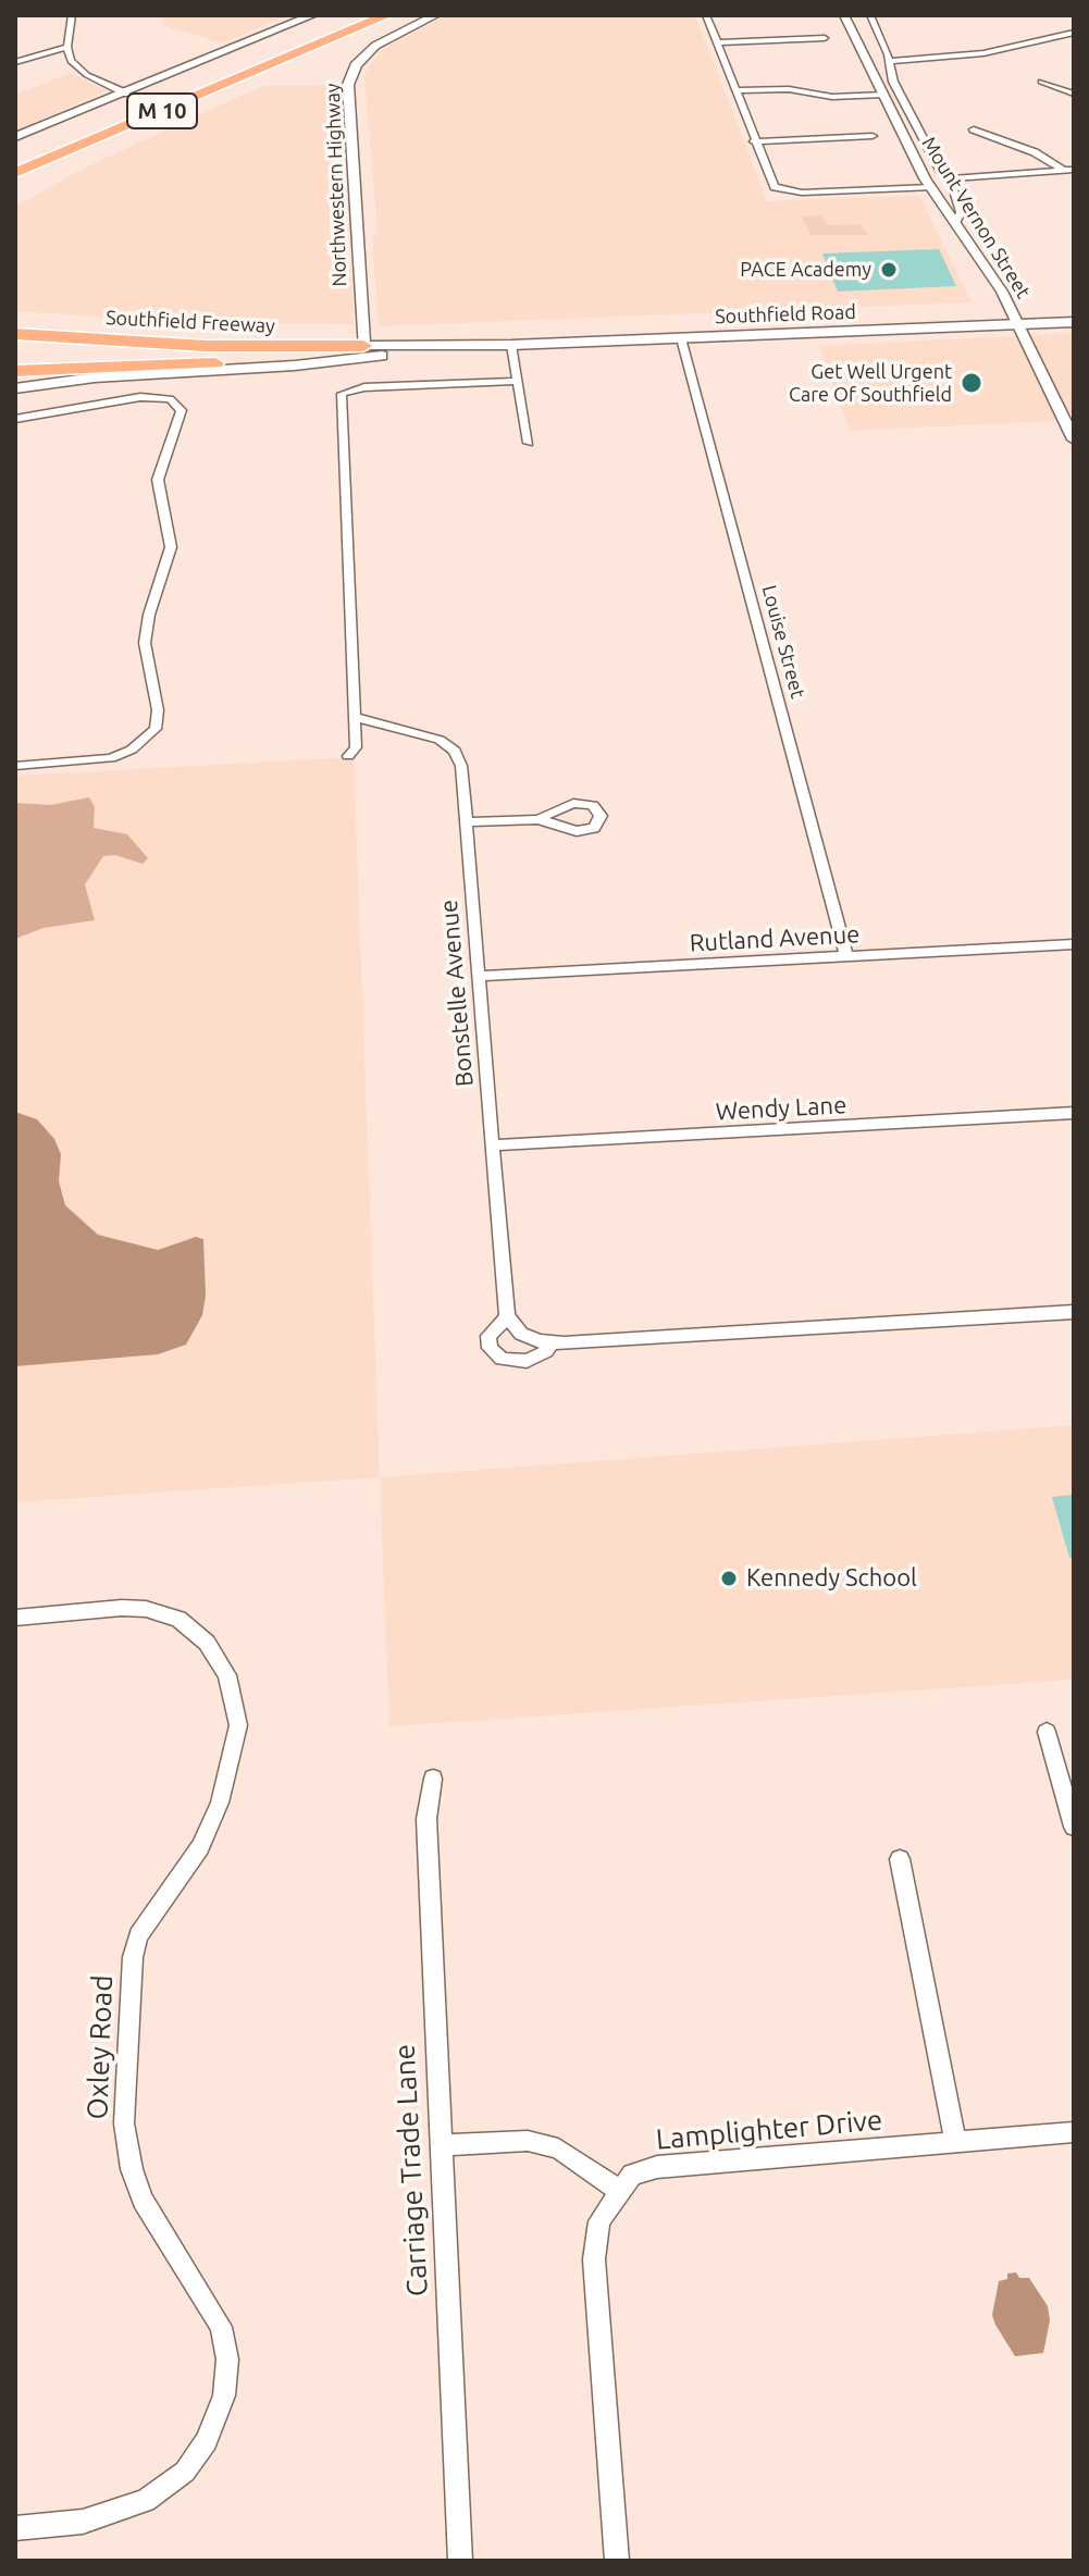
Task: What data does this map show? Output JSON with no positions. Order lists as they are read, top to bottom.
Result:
{
  "streets": {
    "highway": ["M 10", "Southfield Freeway"],
    "main road": ["Northwestern Highway", "Southfield Road"],
    "street": [
      "Mount Vernon Street",
      "Louise Street",
      "Rutland Avenue",
      "Bonstelle Avenue",
      "Wendy Lane",
      "Oxley Road",
      "Lamplighter Drive",
      "Carriage Trade Lane"
    ]
  },
  "crossings": [
    ["Northwestern Highway", "Southfield Road"],
    ["Northwestern Highway", "Southfield Freeway"],
    ["Mount Vernon Street", "Southfield Road"],
    ["Southfield Road", "Southfield Freeway"],
    ["Southfield Road", "Louise Street"],
    ["Louise Street", "Rutland Avenue"],
    ["Rutland Avenue", "Bonstelle Avenue"],
    ["Bonstelle Avenue", "Wendy Lane"]
  ],
  "places": ["PACE Academy", "Get Well Urgent Care Of Southfield", "Kennedy School"]
}
